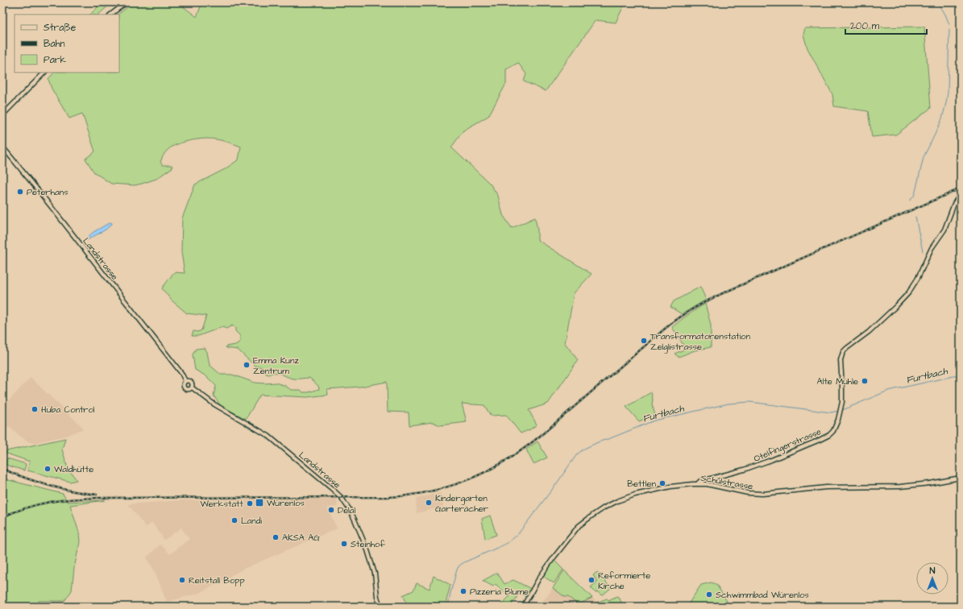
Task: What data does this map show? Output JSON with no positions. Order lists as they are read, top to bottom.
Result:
{
  "streets": {
    "street": ["Landstrasse", "Otelfingerstrasse", "Schulstrasse"]
  },
  "crossings": [
    ["Otelfingerstrasse", "Schulstrasse"]
  ],
  "water": ["Furtbach"],
  "places": {
    "other": [
      "Peterhans",
      "Transformatorenstation Zelglistrasse",
      "Emma Kunz Zentrum",
      "Alte Mühle",
      "Huba Control",
      "Waldhütte",
      "Bettlen",
      "Kindergarten Garterächer",
      "Werkstatt",
      "Delal",
      "Landi",
      "AKSA AG",
      "Steinhof",
      "Reitstall Bopp",
      "Reformierte Kirche",
      "Pizzeria Blume",
      "Schwimmbad Würenlos"
    ],
    "transit": ["Würenlos"]
  },
  "legend": ["Straße", "Bahn", "Park"],
  "scale_bar": "200 m",
  "north": "top"
}
